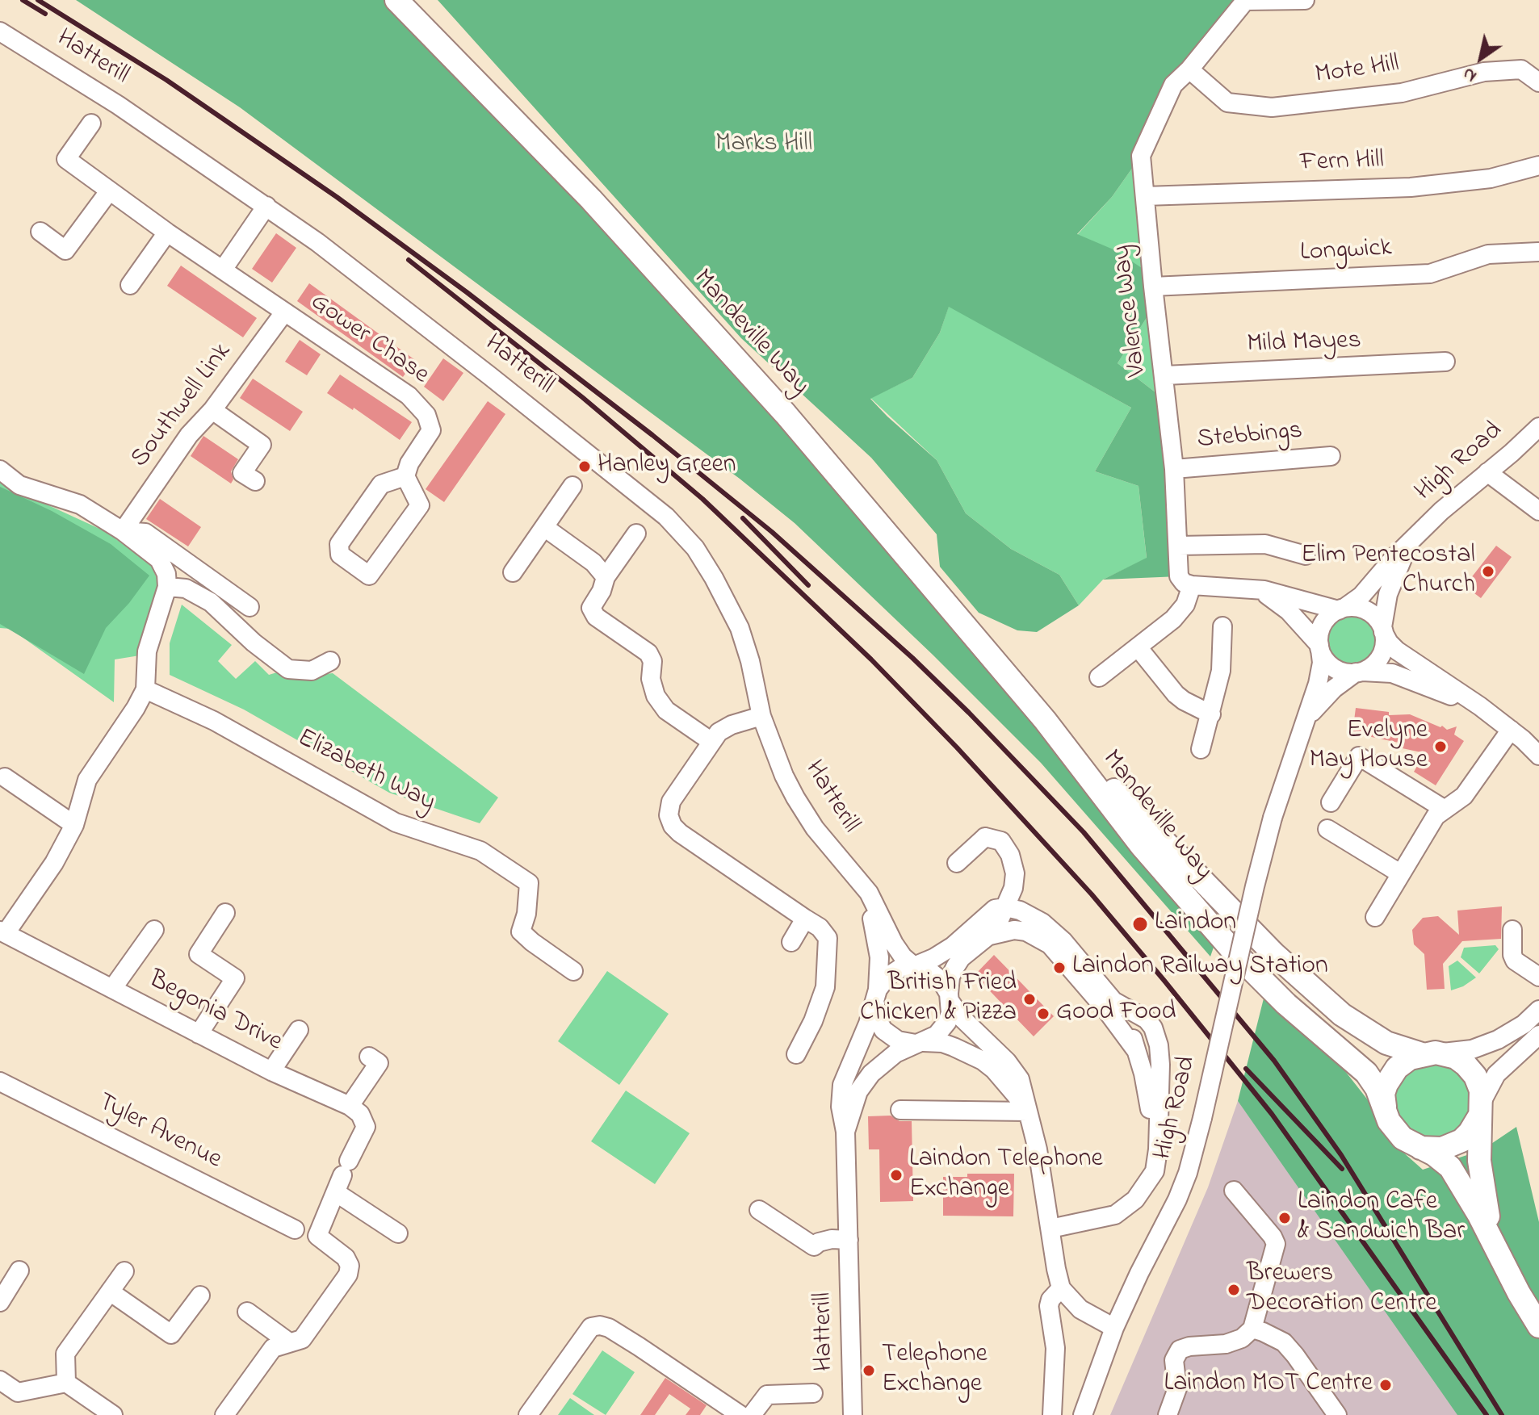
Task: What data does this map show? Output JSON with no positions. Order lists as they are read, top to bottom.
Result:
{
  "streets": {
    "main road": ["Mandeville Way"],
    "street": [
      "Hatterill",
      "Mote Hill",
      "Fern Hill",
      "Longwick",
      "Valence Way",
      "Gower Chase",
      "Mild Mayes",
      "Southwell Link",
      "Stebbings",
      "High Road",
      "Elizabeth Way",
      "Begonia Drive",
      "Tyler Avenue"
    ]
  },
  "crossings": [
    ["Mote Hill", "Valence Way"],
    ["Fern Hill", "Valence Way"],
    ["Longwick", "Valence Way"],
    ["Valence Way", "Mild Mayes"],
    ["Valence Way", "Stebbings"],
    ["Gower Chase", "Southwell Link"]
  ],
  "parks": ["Marks Hill"],
  "places": [
    "Hanley Green",
    "Elim Pentecostal Church",
    "Evelyne May House",
    "Laindon",
    "Laindon Railway Station",
    "British Fried Chicken & Pizza",
    "Good Food",
    "Laindon Telephone Exchange",
    "Laindon Cafe & Sandwich Bar",
    "Brewers Decoration Centre",
    "Telephone Exchange",
    "Laindon MOT Centre"
  ],
  "north": "bottom left"
}
